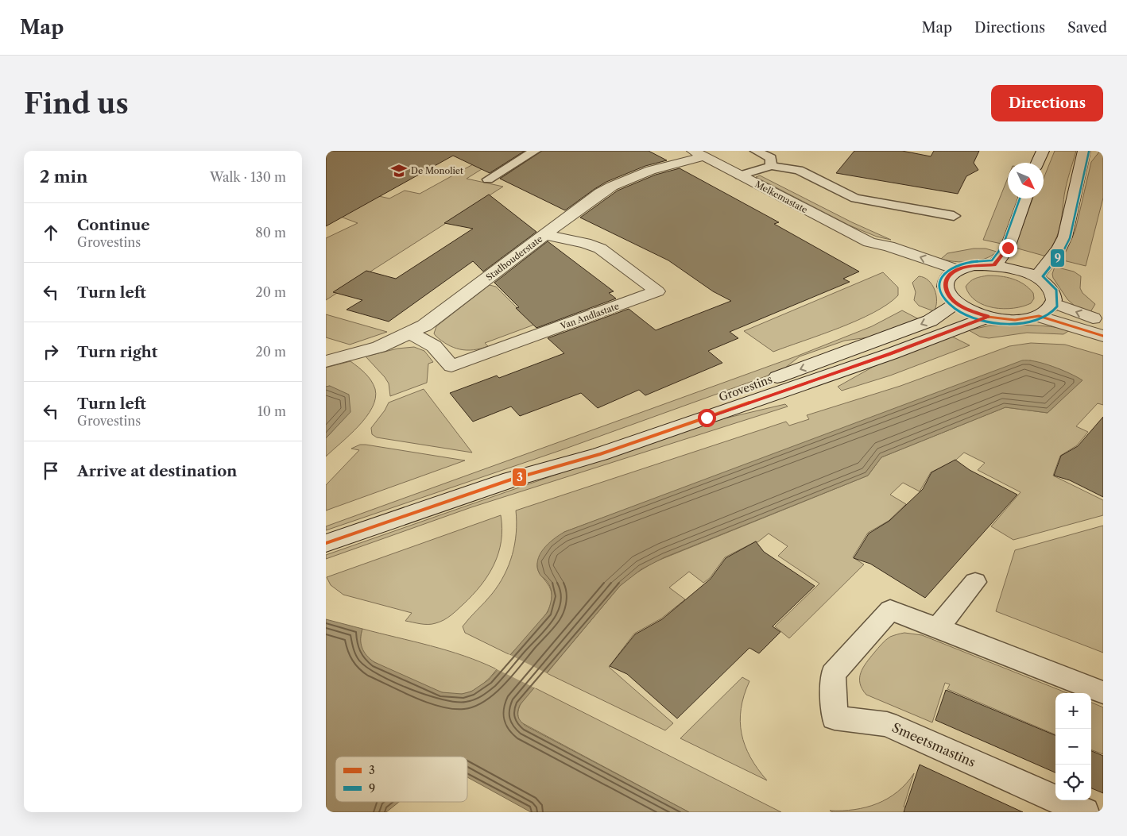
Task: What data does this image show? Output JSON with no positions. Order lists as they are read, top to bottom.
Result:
{
  "streets": {
    "main road": [
      "Melkemastate",
      "Stadhouderstate",
      "Van Andlastate",
      "Grovestins"
    ],
    "lane": ["Smeetsmastins"]
  },
  "crossings": [
    ["Melkemastate", "Stadhouderstate"],
    ["Stadhouderstate", "Van Andlastate"]
  ],
  "places": {
    "school or university": ["De Monoliet"]
  },
  "lines": ["transit line 9", "transit line 3"],
  "legend": ["3", "9"],
  "north": "bottom right",
  "page": {
    "header": "Map",
    "nav": ["Map", "Directions", "Saved"],
    "buttons": "Directions",
    "title": "Find us",
    "heading": ["2 min", "Walk · 130 m"],
    "list": [
      ["Continue", "Grovestins", "80 m"],
      ["Turn left", "20 m"],
      ["Turn right", "20 m"],
      ["Turn left", "Grovestins", "10 m"],
      "Arrive at destination"
    ],
    "map_buttons": ["+", "−"]
  }
}
